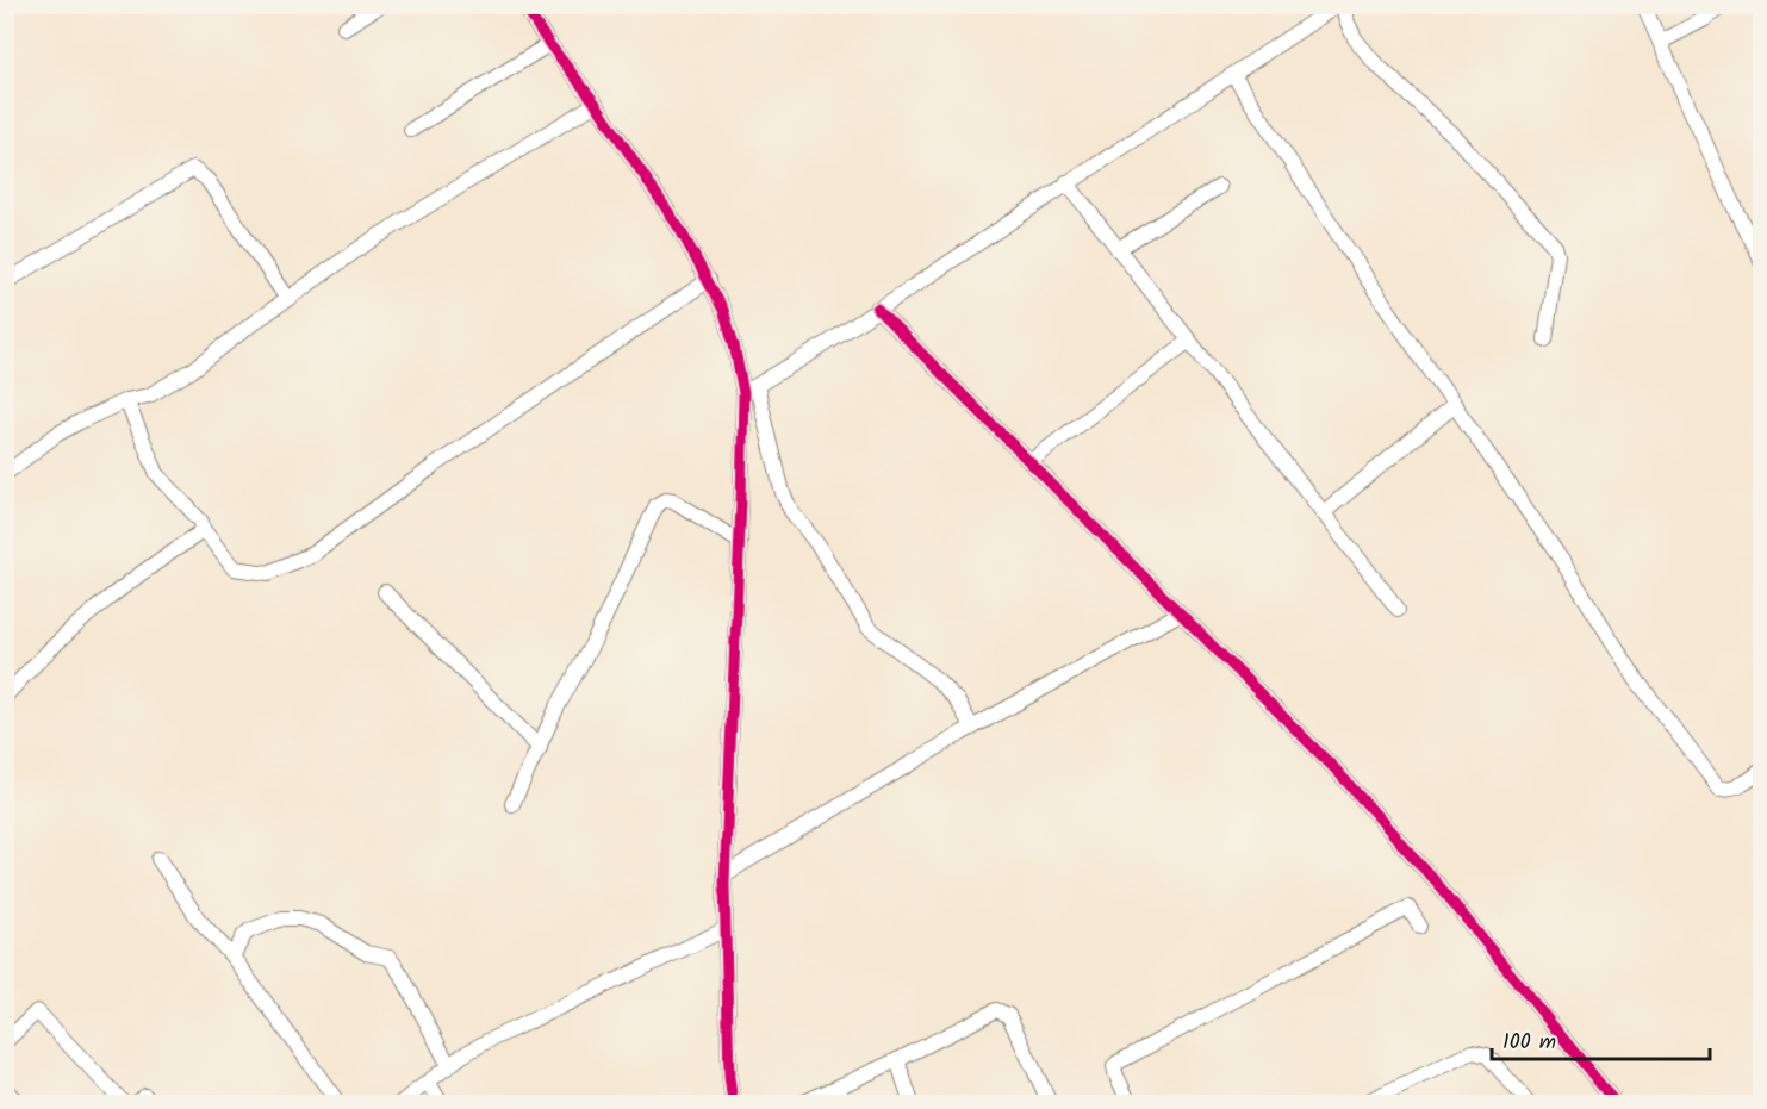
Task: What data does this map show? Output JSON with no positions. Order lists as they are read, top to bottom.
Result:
{
  "scale_bar": "100 m"
}
